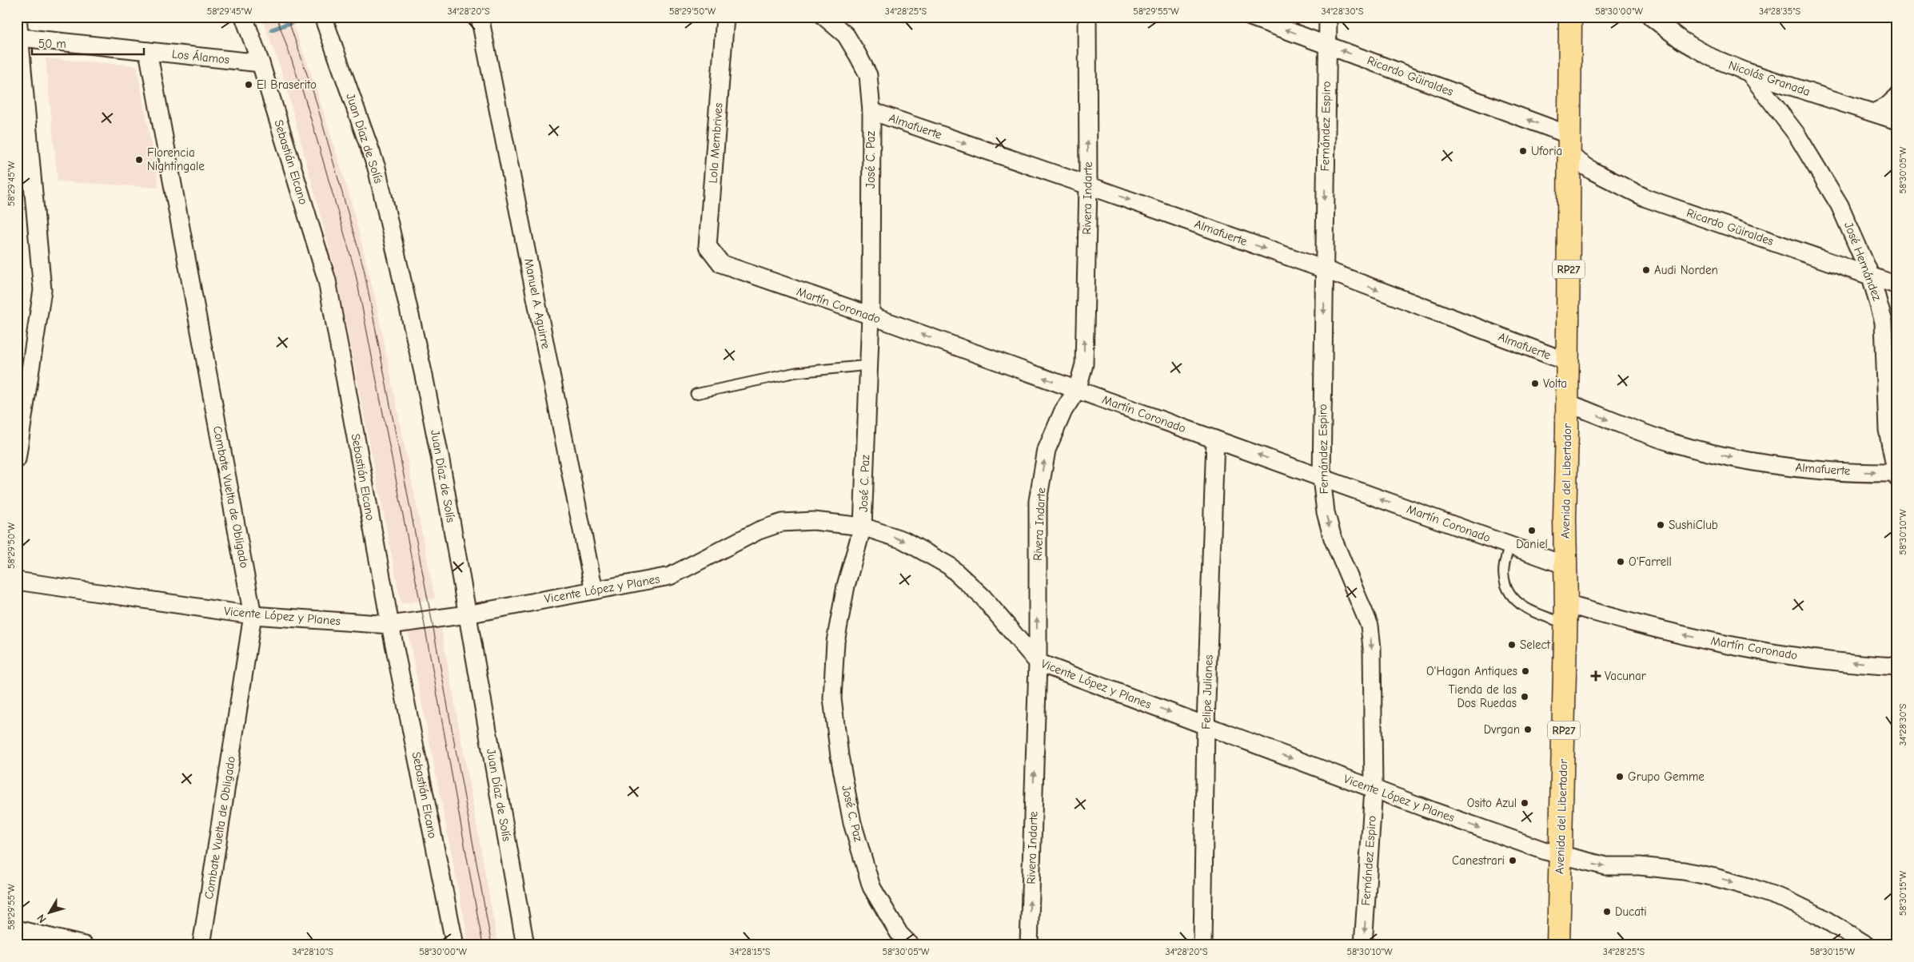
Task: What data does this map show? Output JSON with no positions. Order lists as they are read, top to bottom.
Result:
{
  "streets": {
    "main road": ["RP27", "Avenida del Libertador"],
    "street": [
      "Los Álamos",
      "Ricardo Güiraldes",
      "Nicolás Granada",
      "Almafuerte",
      "Fernández Espiro",
      "Juan Díaz de Solís",
      "Lola Membrives",
      "José C. Paz",
      "Sebastián Elcano",
      "Rivera Indarte",
      "José Hernández",
      "Manuel A. Aguirre",
      "Martín Coronado",
      "Combate Vuelta de Obligado",
      "Vicente López y Planes",
      "Felipe Julianes"
    ]
  },
  "crossings": [
    ["Los Álamos", "Sebastián Elcano"],
    ["Los Álamos", "Combate Vuelta de Obligado"],
    ["Ricardo Güiraldes", "Fernández Espiro"],
    ["Ricardo Güiraldes", "José Hernández"],
    ["Ricardo Güiraldes", "Avenida del Libertador"],
    ["Nicolás Granada", "José Hernández"],
    ["Almafuerte", "Fernández Espiro"],
    ["Almafuerte", "José C. Paz"],
    ["Almafuerte", "Rivera Indarte"],
    ["Almafuerte", "José Hernández"],
    ["Almafuerte", "Avenida del Libertador"],
    ["Fernández Espiro", "Martín Coronado"],
    ["Fernández Espiro", "Vicente López y Planes"],
    ["Juan Díaz de Solís", "Vicente López y Planes"],
    ["Lola Membrives", "Martín Coronado"],
    ["José C. Paz", "Martín Coronado"],
    ["José C. Paz", "Vicente López y Planes"],
    ["Sebastián Elcano", "Vicente López y Planes"],
    ["Rivera Indarte", "Martín Coronado"],
    ["Rivera Indarte", "Vicente López y Planes"],
    ["Manuel A. Aguirre", "Vicente López y Planes"],
    ["Martín Coronado", "Avenida del Libertador"],
    ["Martín Coronado", "Felipe Julianes"],
    ["Avenida del Libertador", "Vicente López y Planes"],
    ["Combate Vuelta de Obligado", "Vicente López y Planes"],
    ["Vicente López y Planes", "Felipe Julianes"]
  ],
  "one_way": [
    "Ricardo Güiraldes",
    "Almafuerte",
    "Fernández Espiro",
    "Rivera Indarte",
    "Martín Coronado",
    "Vicente López y Planes"
  ],
  "places": {
    "other": [
      "El Braserito",
      "Uforia",
      "Florencia Nightingale",
      "Audi Norden",
      "Volta",
      "SushiClub",
      "Daniel",
      "O'Farrell",
      "Select",
      "O'Hagan Antiques",
      "Tienda de las Dos Ruedas",
      "Dvrgan",
      "Grupo Gemme",
      "Osito Azul",
      "Canestrari",
      "Ducati"
    ],
    "health": ["Vacunar"]
  },
  "scale_bar": "50 m",
  "north": "bottom left",
  "coordinates": [
    "58°29'45\"W",
    "34°28'20\"S",
    "58°29'50\"W",
    "34°28'25\"S",
    "58°29'55\"W",
    "34°28'30\"S",
    "58°30'00\"W",
    "34°28'35\"S",
    "58°30'05\"W",
    "58°30'10\"W",
    "58°30'15\"W",
    "34°28'10\"S",
    "34°28'15\"S"
  ]
}
